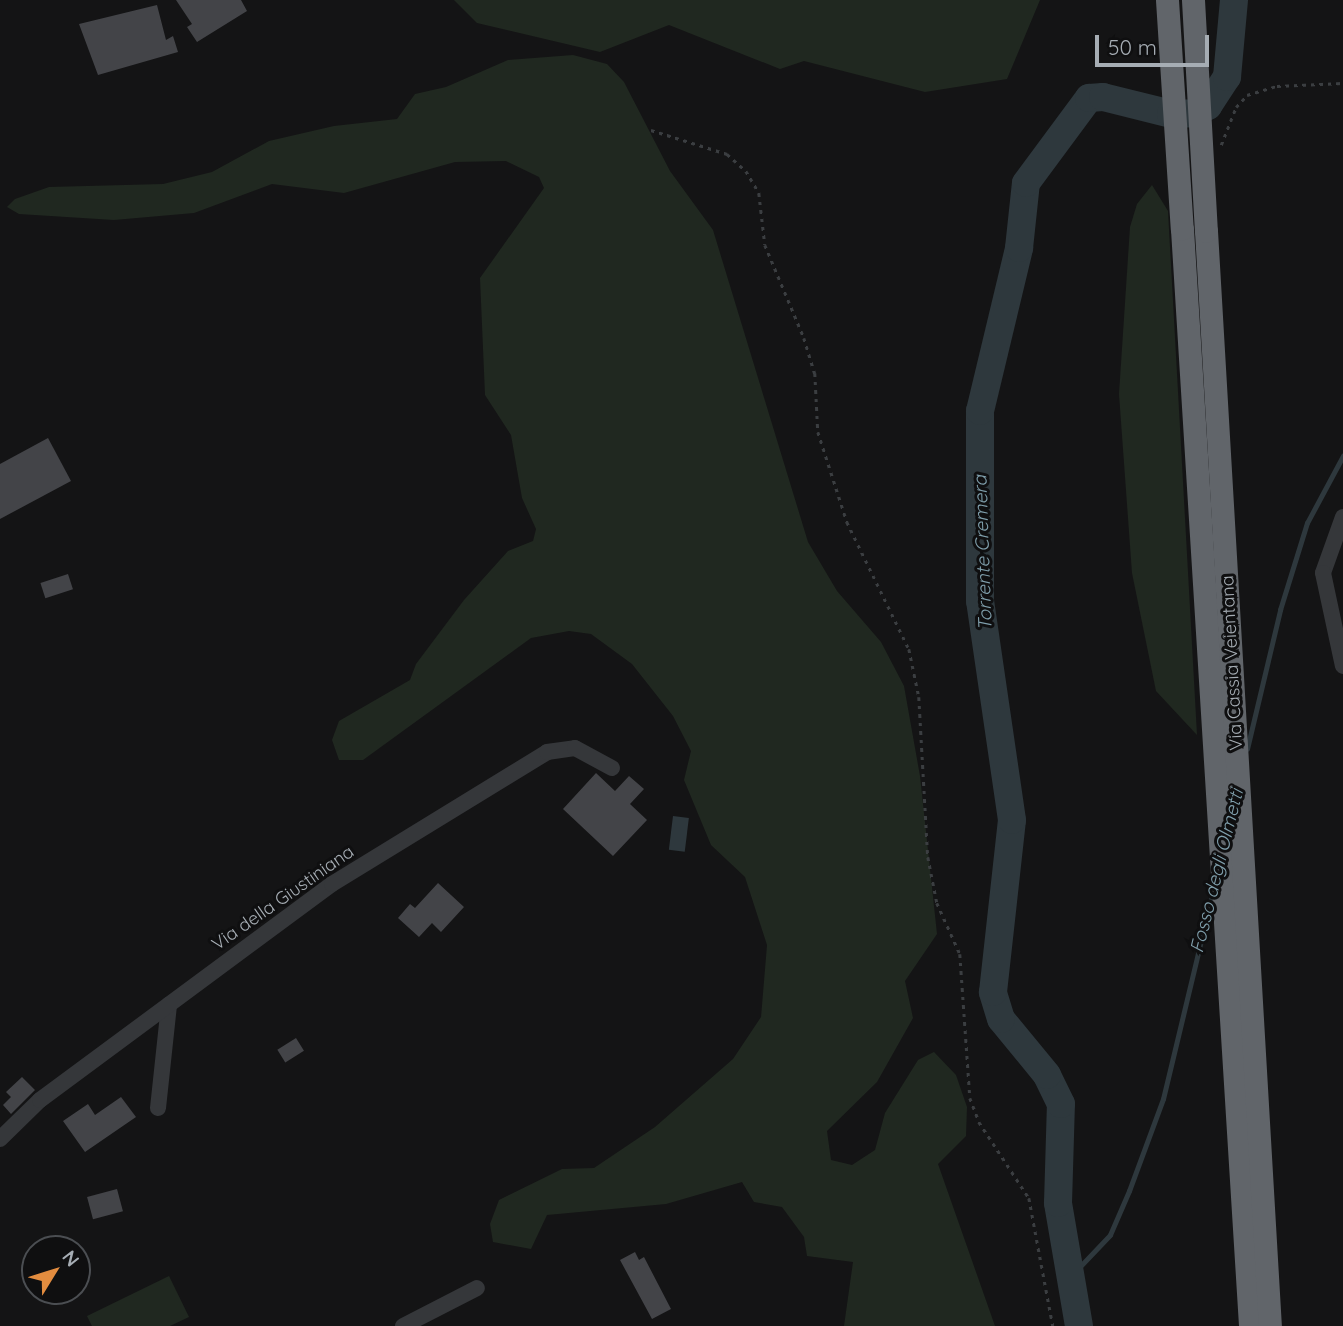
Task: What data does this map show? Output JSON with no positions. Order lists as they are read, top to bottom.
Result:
{
  "streets": {
    "highway": ["Via Cassia Veientana"],
    "street": ["Via della Giustiniana"]
  },
  "water": ["Torrente Cremera", "Fosso degli Olmetti"],
  "scale_bar": "50 m",
  "north": "top right"
}
